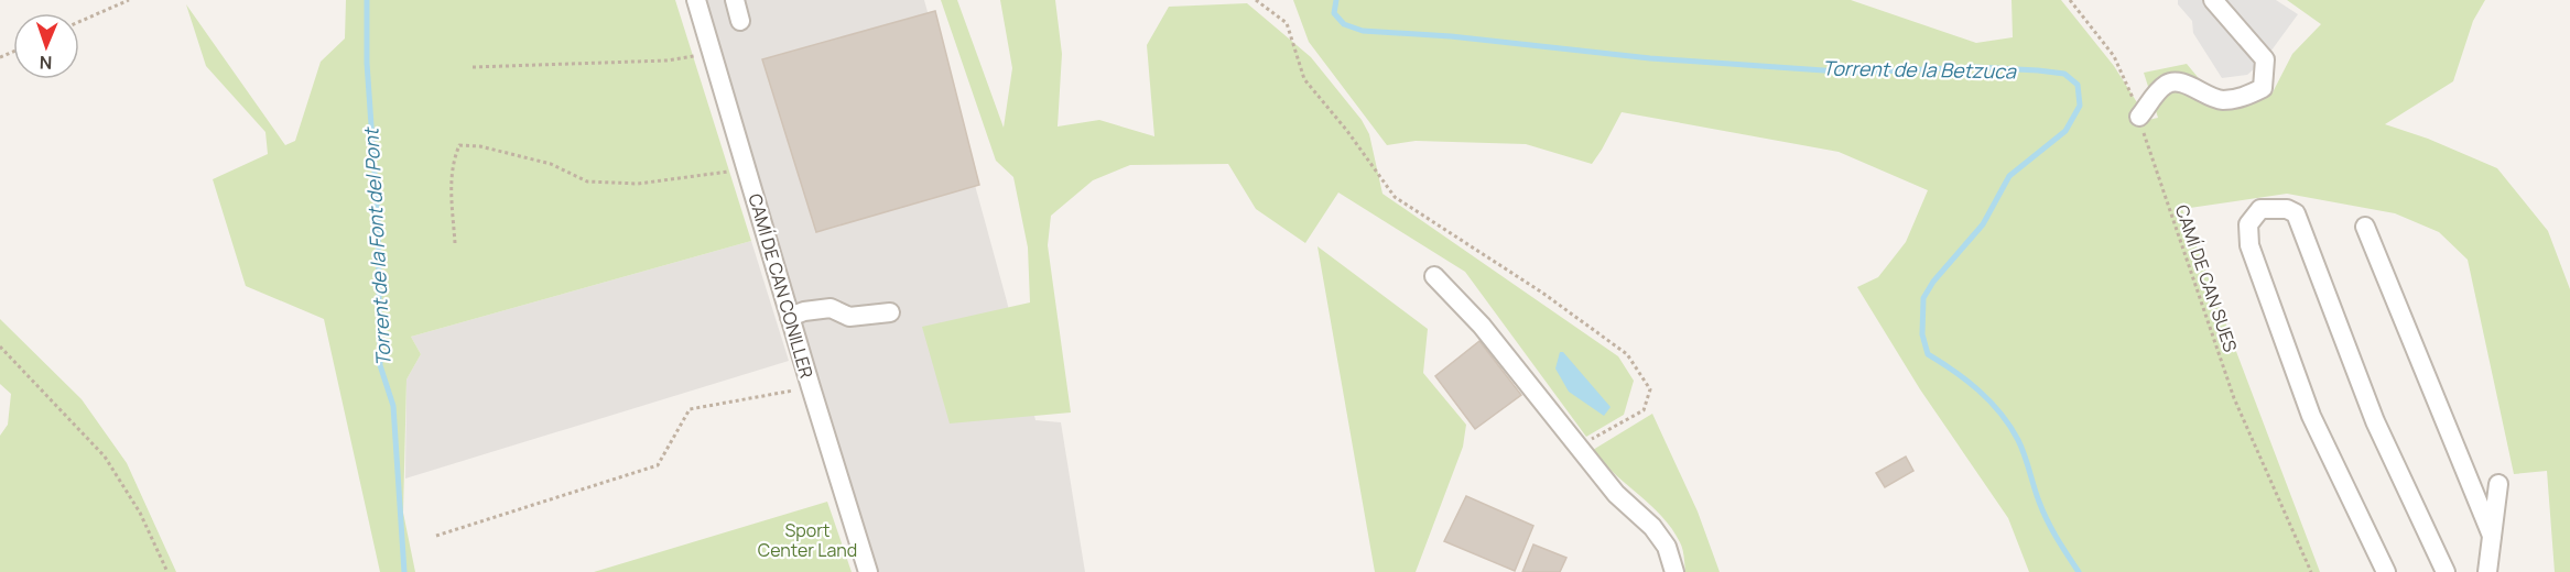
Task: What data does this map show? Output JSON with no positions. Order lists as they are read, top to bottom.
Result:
{
  "streets": {
    "street": ["CAMÍ DE CAN CONILLER"],
    "path": ["CAMÍ DE CAN SUES"]
  },
  "water": ["Torrent de la Betzuca", "Torrent de la Font del Pont"],
  "parks": ["Sport Center Land"],
  "north": "bottom"
}
